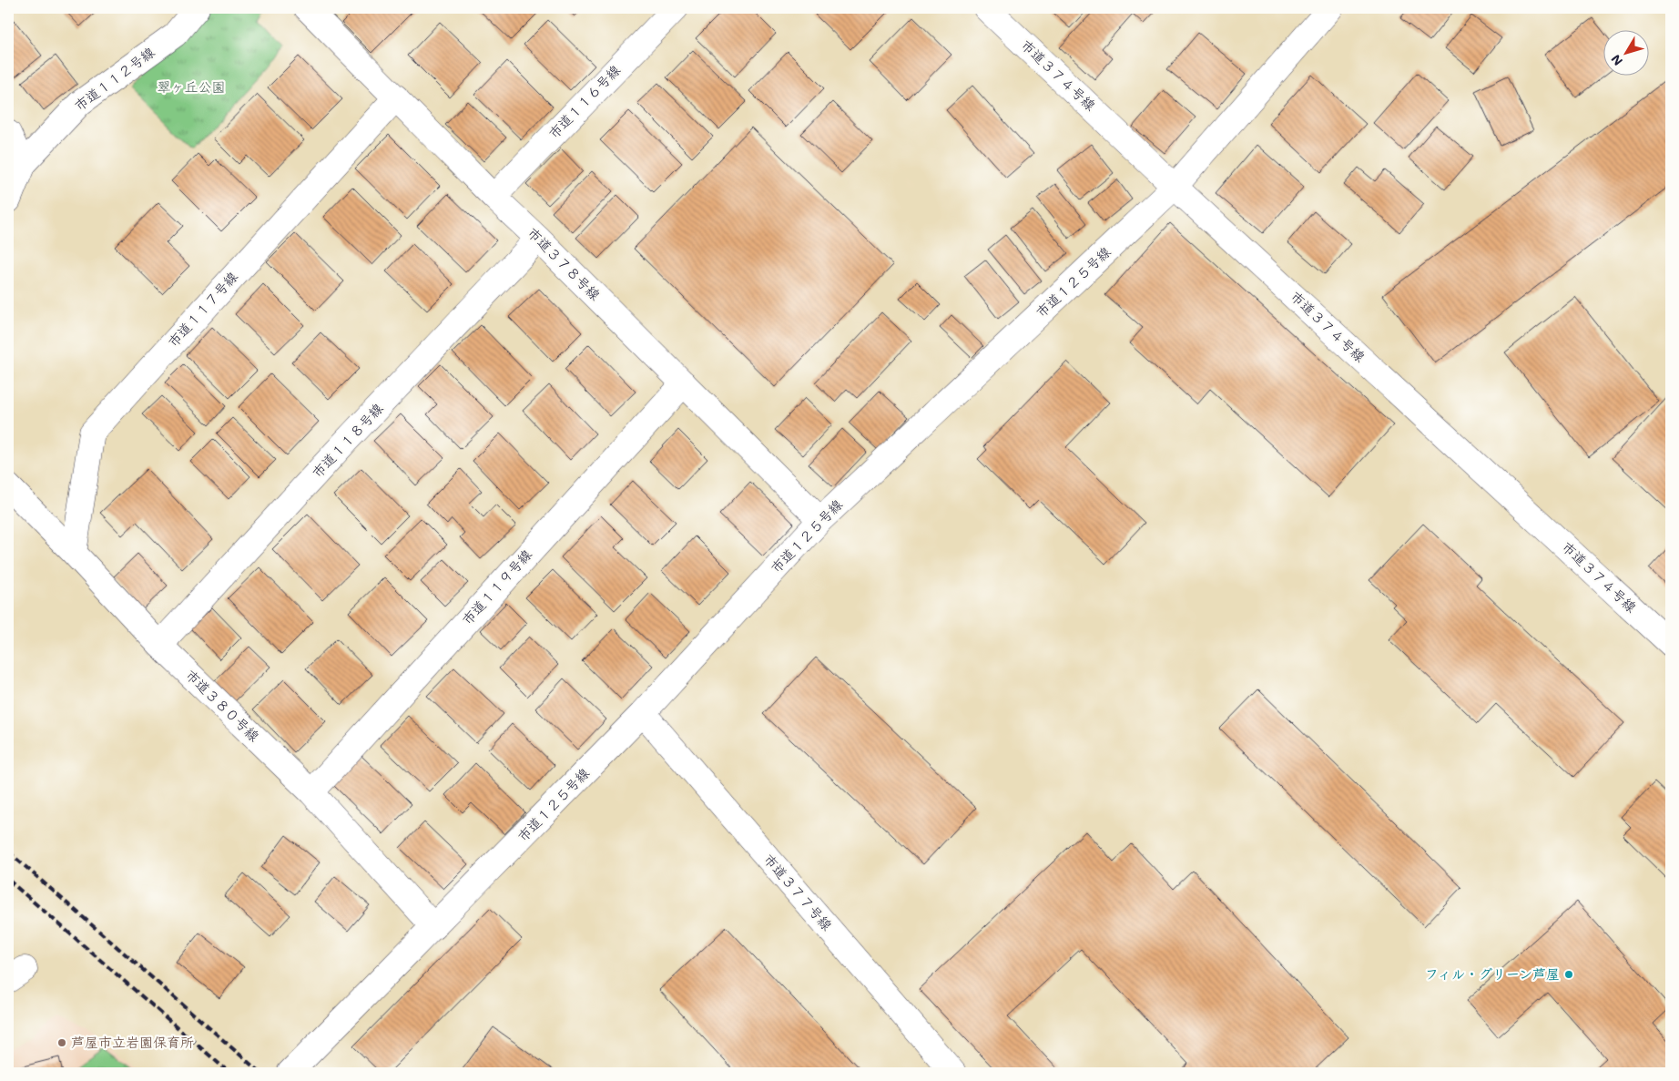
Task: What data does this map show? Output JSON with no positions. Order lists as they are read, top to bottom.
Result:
{
  "streets": {
    "street": [
      "市道３７４号線",
      "市道１１２号線",
      "市道１１６号線",
      "市道３７８号線",
      "市道１２５号線",
      "市道１１７号線",
      "市道１１８号線",
      "市道１１９号線",
      "市道３８０号線",
      "市道３７７号線"
    ]
  },
  "crossings": [
    ["市道３７４号線", "市道１２５号線"],
    ["市道１１６号線", "市道３７８号線"],
    ["市道３７８号線", "市道１２５号線"],
    ["市道３７８号線", "市道１１７号線"],
    ["市道３７８号線", "市道１１８号線"],
    ["市道３７８号線", "市道１１９号線"],
    ["市道１２５号線", "市道３８０号線"],
    ["市道１２５号線", "市道３７７号線"],
    ["市道１１７号線", "市道３８０号線"],
    ["市道１１８号線", "市道３８０号線"],
    ["市道１１９号線", "市道３８０号線"]
  ],
  "parks": ["翠ヶ丘公園"],
  "places": ["フィル・グリーン芦屋", "芦屋市立岩園保育所"],
  "north": "bottom left"
}
